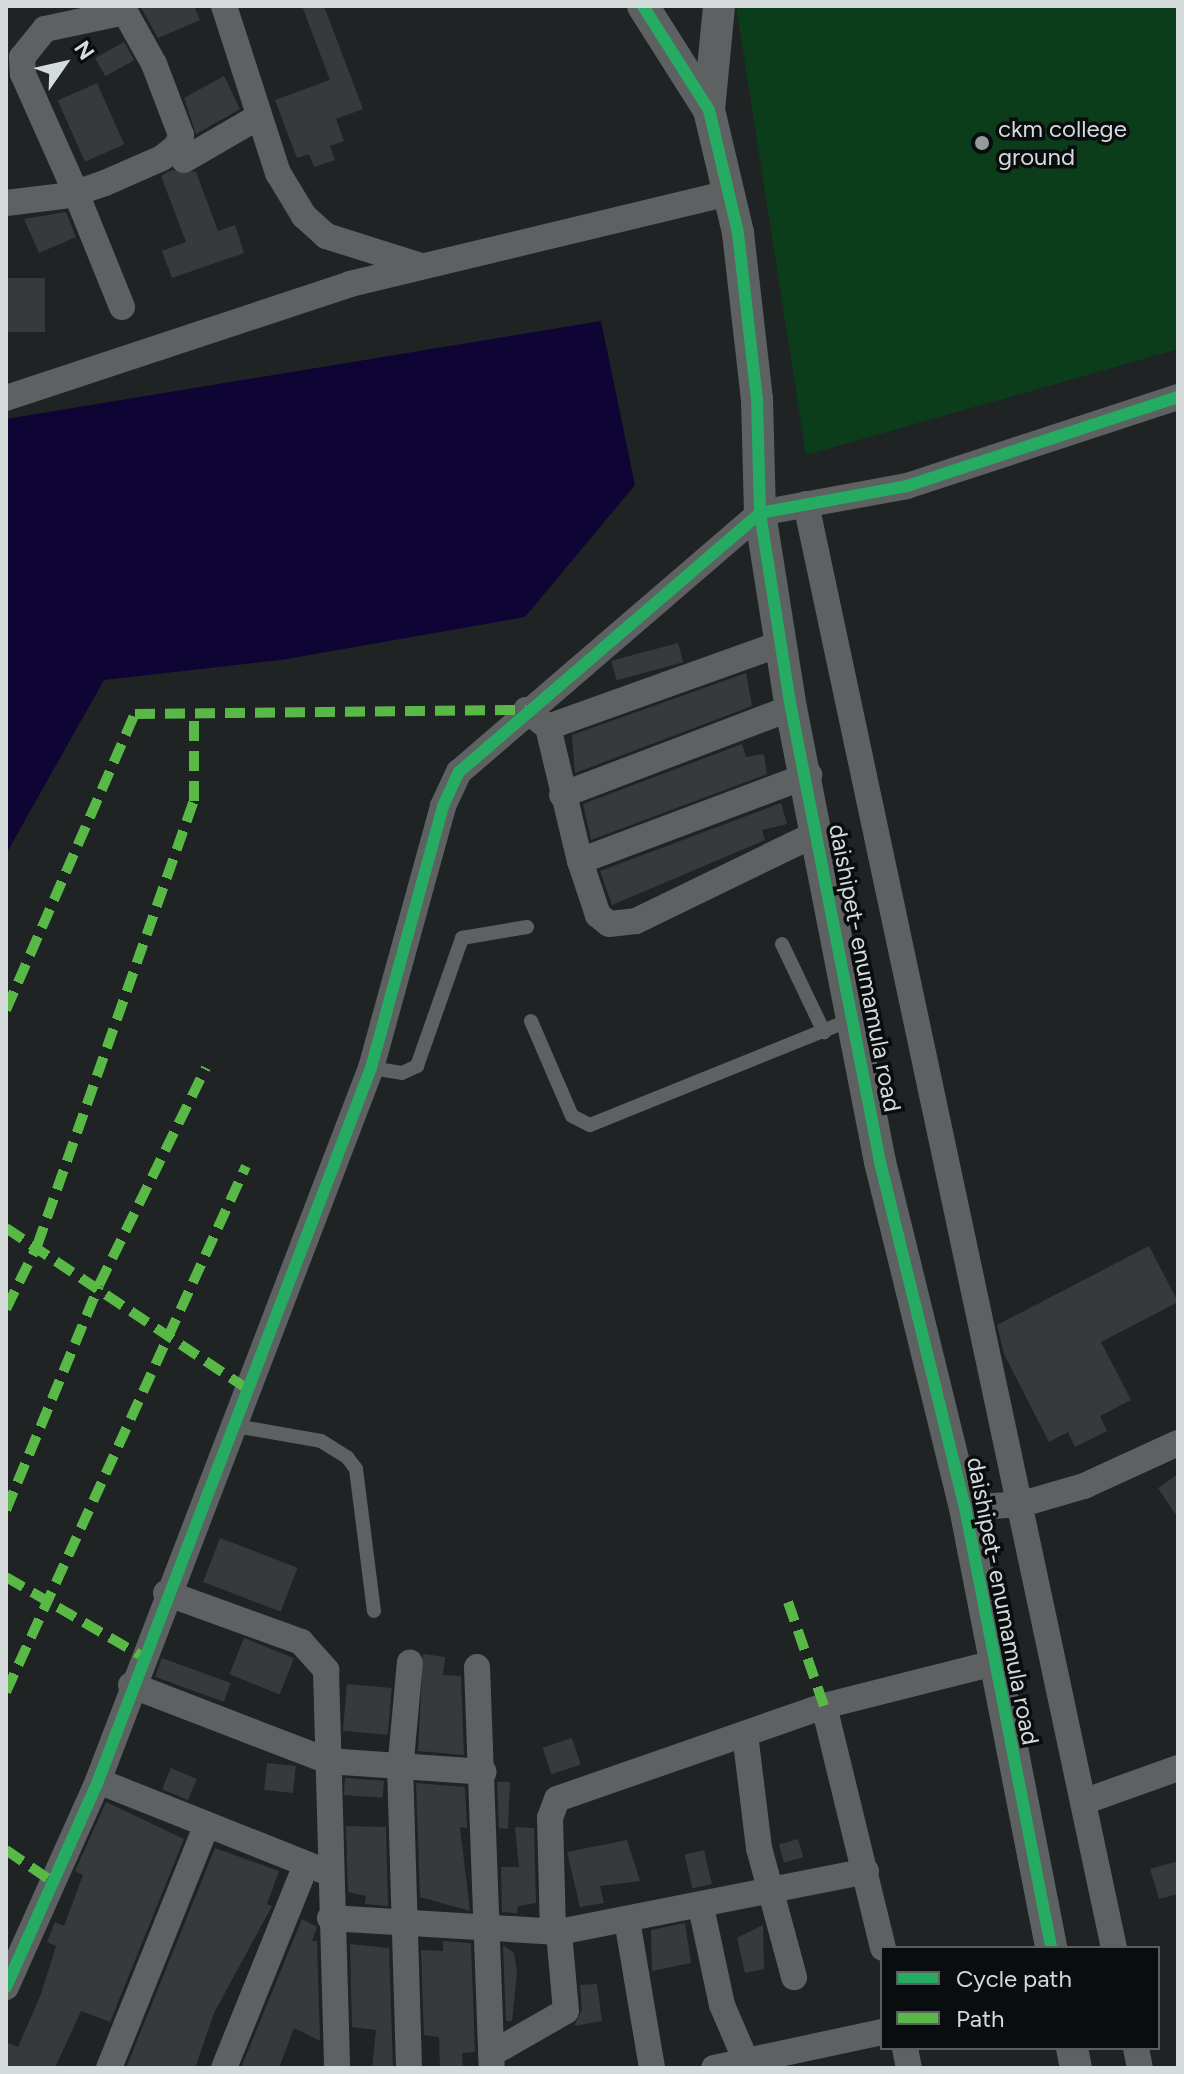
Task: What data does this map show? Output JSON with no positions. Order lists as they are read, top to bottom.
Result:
{
  "streets": {
    "street": ["daishipet- enumamula road"]
  },
  "places": ["ckm college ground"],
  "legend": ["Cycle path", "Path"],
  "north": "top right"
}
